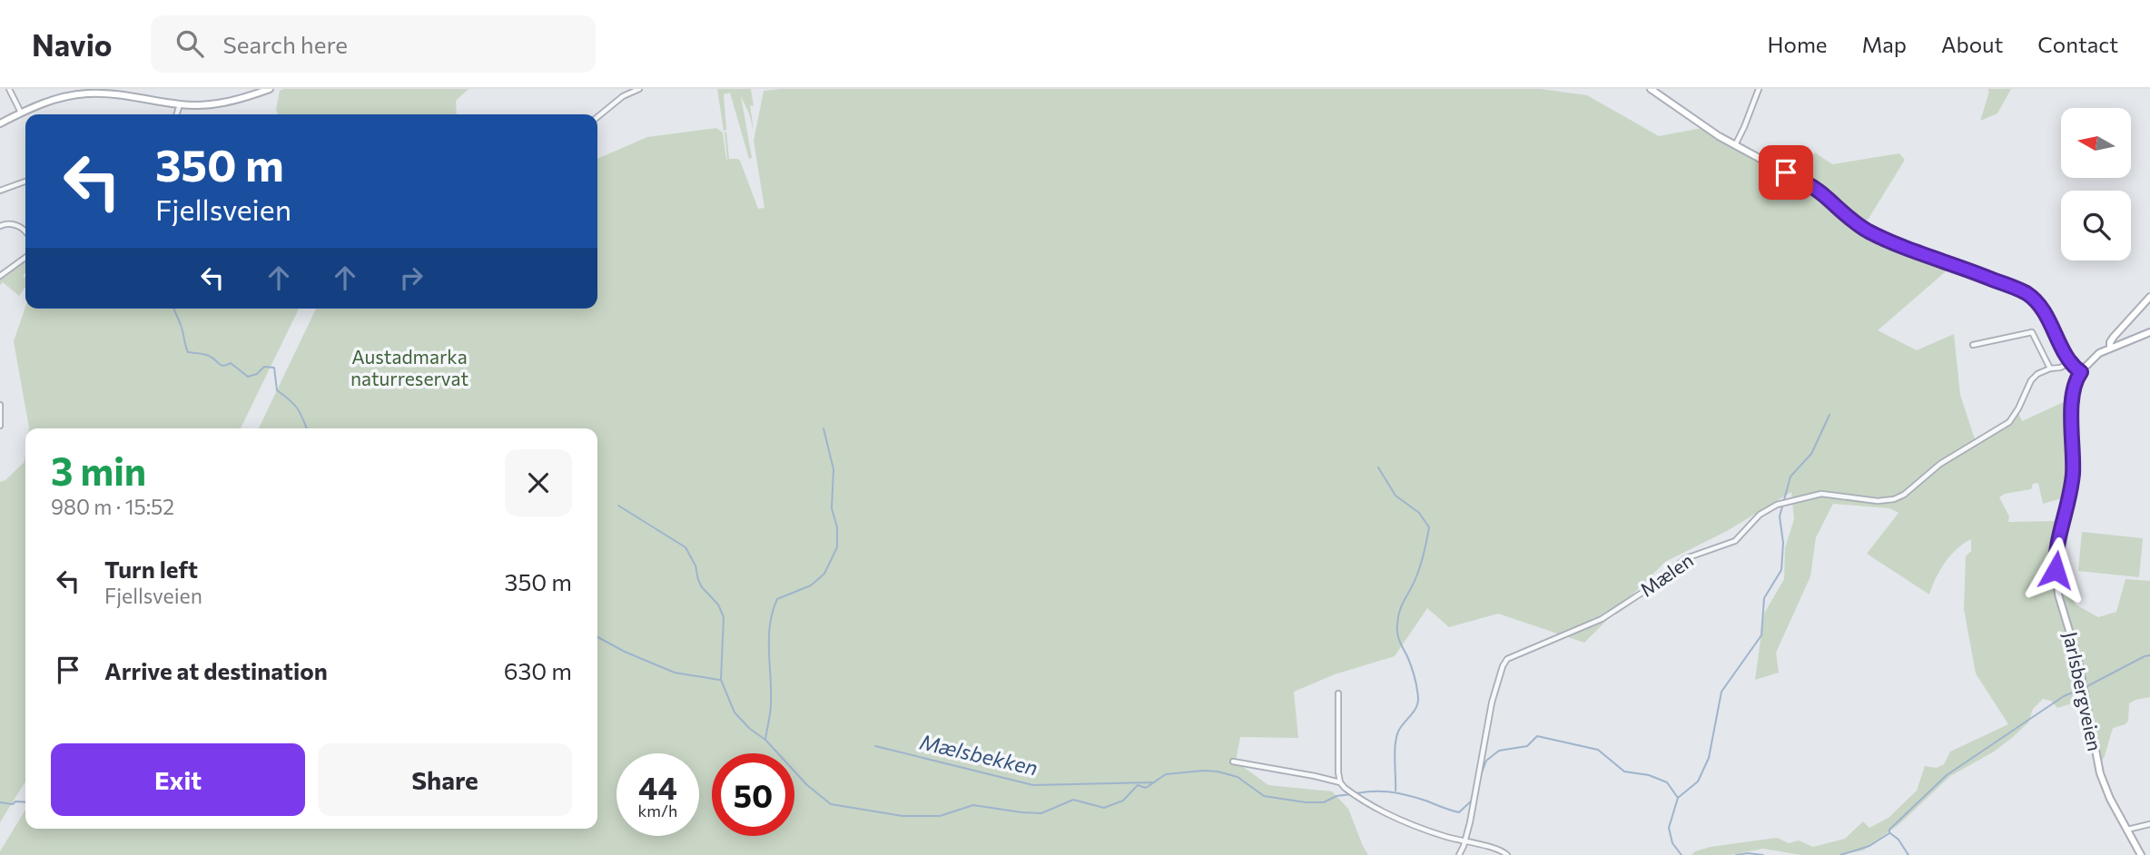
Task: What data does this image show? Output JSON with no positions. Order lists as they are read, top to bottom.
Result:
{
  "streets": {
    "main road": ["Jarlsbergveien"],
    "street": ["Mælen"]
  },
  "water": ["Mælsbekken"],
  "parks": ["Austadmarka naturreservat"],
  "north": "left",
  "page": {
    "header": "Navio",
    "search": "Search here",
    "nav": [
      "Home",
      "Map",
      "About",
      "Contact"
    ],
    "turn": ["350 m", "Fjellsveien"],
    "heading": ["3 min", "980 m · 15:52"],
    "list": [
      {
        "name": "Turn left",
        "note": "Fjellsveien",
        "value": "350 m"
      },
      {
        "name": "Arrive at destination",
        "value": "630 m"
      }
    ],
    "buttons": ["Exit", "Share"],
    "speed": "44 km/h",
    "limit": "50"
  }
}
